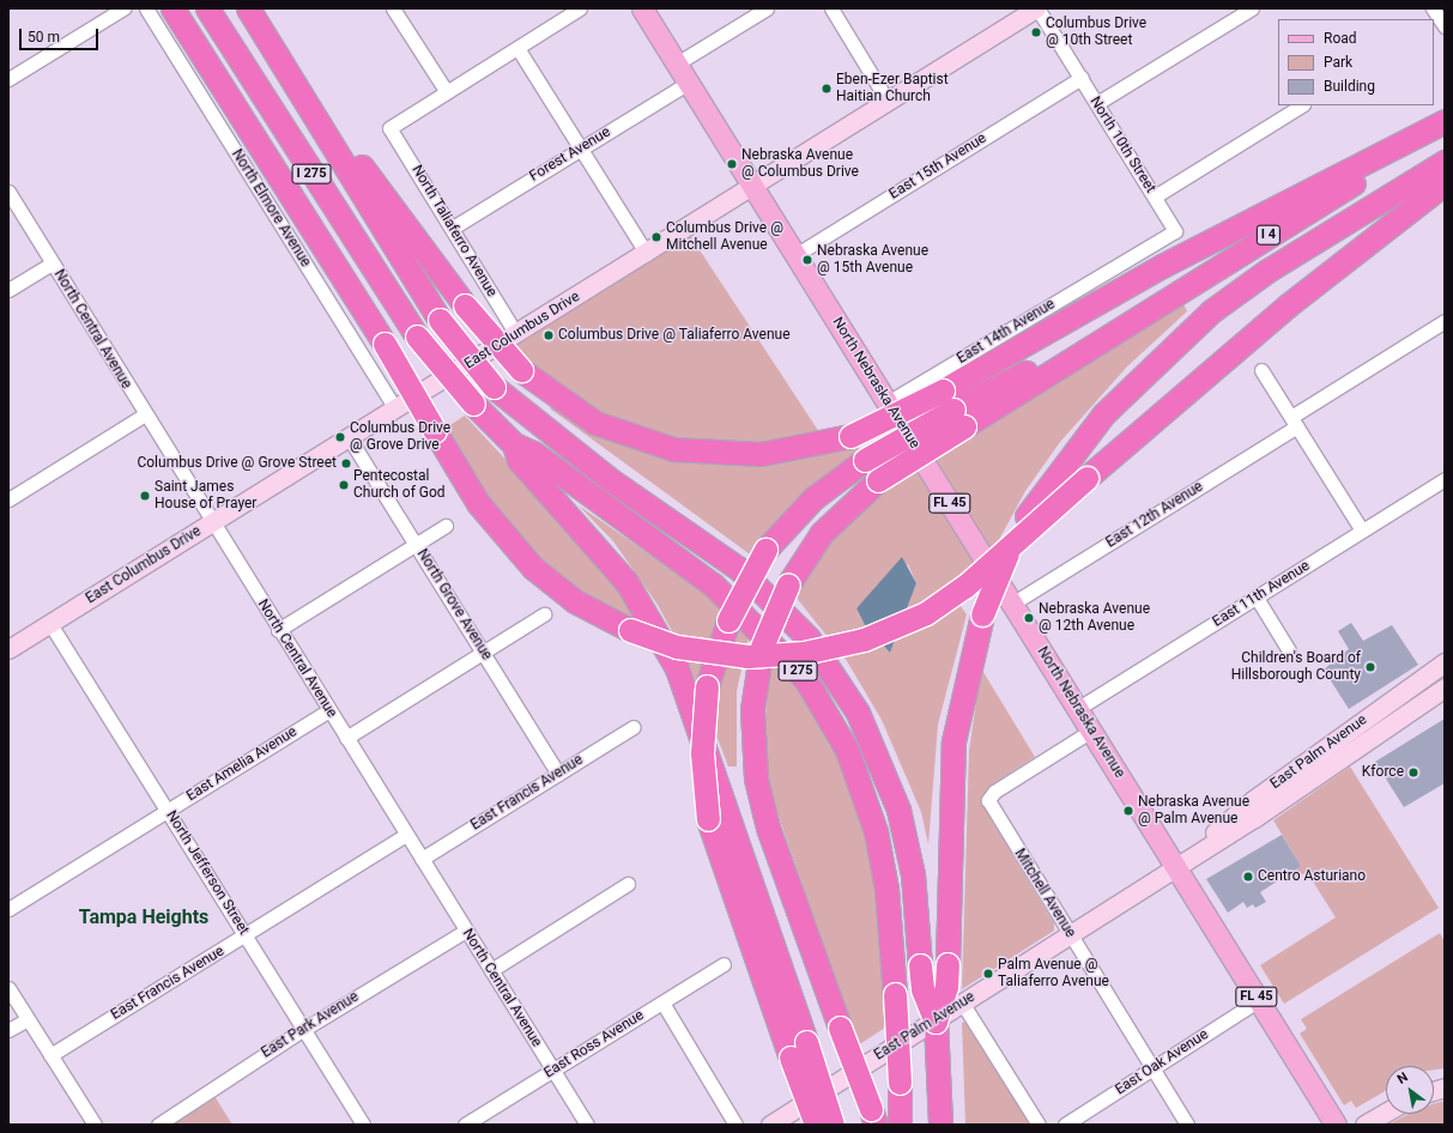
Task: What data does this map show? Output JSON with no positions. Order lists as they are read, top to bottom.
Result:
{
  "streets": {
    "highway": ["I 275", "I 4"],
    "main road": ["North Nebraska Avenue", "FL 45"],
    "street": [
      "North 10th Street",
      "Forest Avenue",
      "East 15th Avenue",
      "North Elmore Avenue",
      "North Taliaferro Avenue",
      "North Central Avenue",
      "East Columbus Drive",
      "East 14th Avenue",
      "East 12th Avenue",
      "East 11th Avenue",
      "North Grove Avenue",
      "East Palm Avenue",
      "East Amelia Avenue",
      "East Francis Avenue",
      "North Jefferson Street",
      "Mitchell Avenue",
      "East Park Avenue",
      "East Ross Avenue",
      "East Oak Avenue"
    ]
  },
  "crossings": [
    ["North 10th Street", "East 15th Avenue"],
    ["North 10th Street", "East Columbus Drive"],
    ["North 10th Street", "East 14th Avenue"],
    ["Forest Avenue", "North Taliaferro Avenue"],
    ["Forest Avenue", "North Nebraska Avenue"],
    ["East 15th Avenue", "North Nebraska Avenue"],
    ["North Elmore Avenue", "East Columbus Drive"],
    ["North Taliaferro Avenue", "East Columbus Drive"],
    ["North Central Avenue", "East Columbus Drive"],
    ["North Central Avenue", "East Amelia Avenue"],
    ["North Central Avenue", "East Francis Avenue"],
    ["North Central Avenue", "East Park Avenue"],
    ["North Central Avenue", "East Ross Avenue"],
    ["East Columbus Drive", "North Nebraska Avenue"],
    ["East Columbus Drive", "North Grove Avenue"],
    ["East Columbus Drive", "North Jefferson Street"],
    ["East 14th Avenue", "North Nebraska Avenue"],
    ["North Nebraska Avenue", "East 12th Avenue"],
    ["North Nebraska Avenue", "East 11th Avenue"],
    ["North Nebraska Avenue", "East Palm Avenue"],
    ["North Nebraska Avenue", "Mitchell Avenue"],
    ["North Nebraska Avenue", "East Oak Avenue"],
    ["North Grove Avenue", "East Francis Avenue"],
    ["East Palm Avenue", "Mitchell Avenue"],
    ["East Amelia Avenue", "North Jefferson Street"],
    ["East Francis Avenue", "North Jefferson Street"],
    ["North Jefferson Street", "East Park Avenue"],
    ["Mitchell Avenue", "East Oak Avenue"]
  ],
  "districts": ["Tampa Heights"],
  "places": [
    "Columbus Drive @ 10th Street",
    "Eben-Ezer Baptist Haitian Church",
    "Nebraska Avenue @ Columbus Drive",
    "Columbus Drive @ Mitchell Avenue",
    "Nebraska Avenue @ 15th Avenue",
    "Columbus Drive @ Taliaferro Avenue",
    "Columbus Drive @ Grove Drive",
    "Columbus Drive @ Grove Street",
    "Pentecostal Church of God",
    "Saint James House of Prayer",
    "Nebraska Avenue @ 12th Avenue",
    "Children's Board of Hillsborough County",
    "Kforce",
    "Nebraska Avenue @ Palm Avenue",
    "Centro Asturiano",
    "Palm Avenue @ Taliaferro Avenue"
  ],
  "legend": ["Road", "Park", "Building"],
  "scale_bar": "50 m",
  "north": "top left"
}
